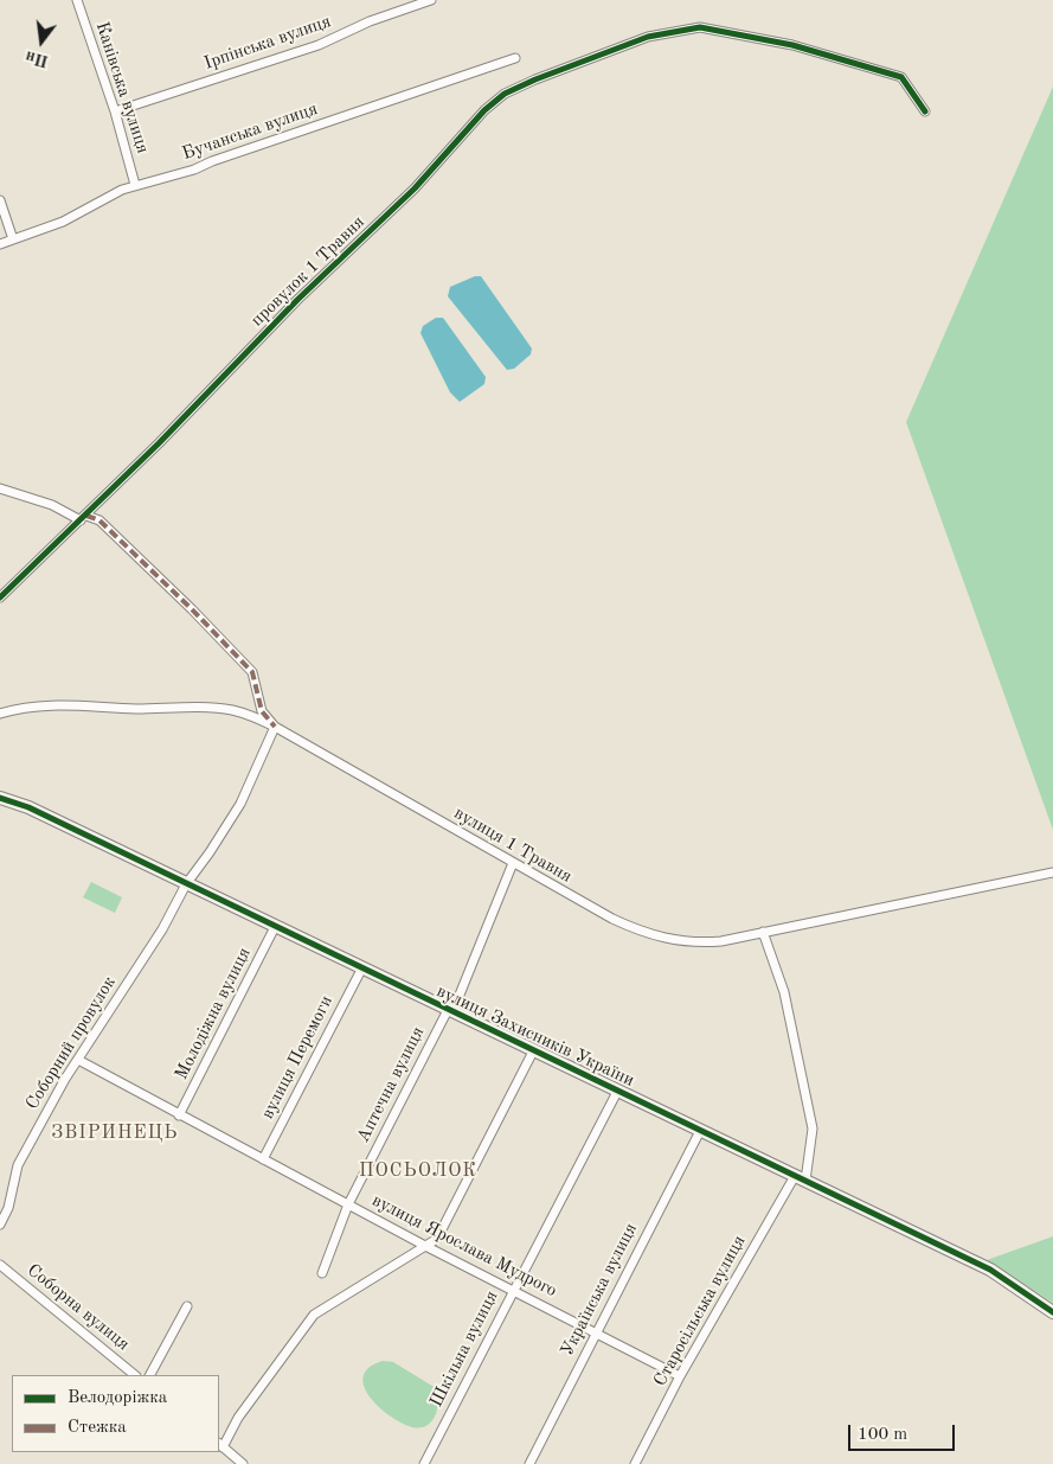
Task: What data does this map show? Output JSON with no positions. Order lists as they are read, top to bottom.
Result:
{
  "streets": {
    "street": [
      "Ірпінська вулиця",
      "Канівська вулиця",
      "Бучанська вулиця",
      "провулок 1 Травня",
      "вулиця 1 Травня",
      "Молодіжна вулиця",
      "вулиця Захисників України",
      "Соборний провулок",
      "вулиця Перемоги",
      "Аптечна вулиця",
      "вулиця Ярослава Мудрого",
      "Українська вулиця",
      "Соборна вулиця",
      "Старосільська вулиця",
      "Шкільна вулиця"
    ]
  },
  "crossings": [
    ["Ірпінська вулиця", "Канівська вулиця"],
    ["Канівська вулиця", "Бучанська вулиця"],
    ["вулиця 1 Травня", "Соборний провулок"],
    ["вулиця 1 Травня", "Аптечна вулиця"],
    ["Молодіжна вулиця", "вулиця Захисників України"],
    ["Молодіжна вулиця", "вулиця Ярослава Мудрого"],
    ["вулиця Захисників України", "Соборний провулок"],
    ["вулиця Захисників України", "вулиця Перемоги"],
    ["вулиця Захисників України", "Аптечна вулиця"],
    ["вулиця Захисників України", "Українська вулиця"],
    ["вулиця Захисників України", "Старосільська вулиця"],
    ["вулиця Захисників України", "Шкільна вулиця"],
    ["Соборний провулок", "вулиця Ярослава Мудрого"],
    ["вулиця Перемоги", "вулиця Ярослава Мудрого"],
    ["Аптечна вулиця", "вулиця Ярослава Мудрого"],
    ["вулиця Ярослава Мудрого", "Українська вулиця"],
    ["вулиця Ярослава Мудрого", "Старосільська вулиця"],
    ["вулиця Ярослава Мудрого", "Шкільна вулиця"]
  ],
  "districts": ["ЗВІРИНЕЦЬ", "ПОСЬОЛОК"],
  "legend": ["Велодоріжка", "Стежка"],
  "scale_bar": "100 m",
  "north": "bottom"
}
